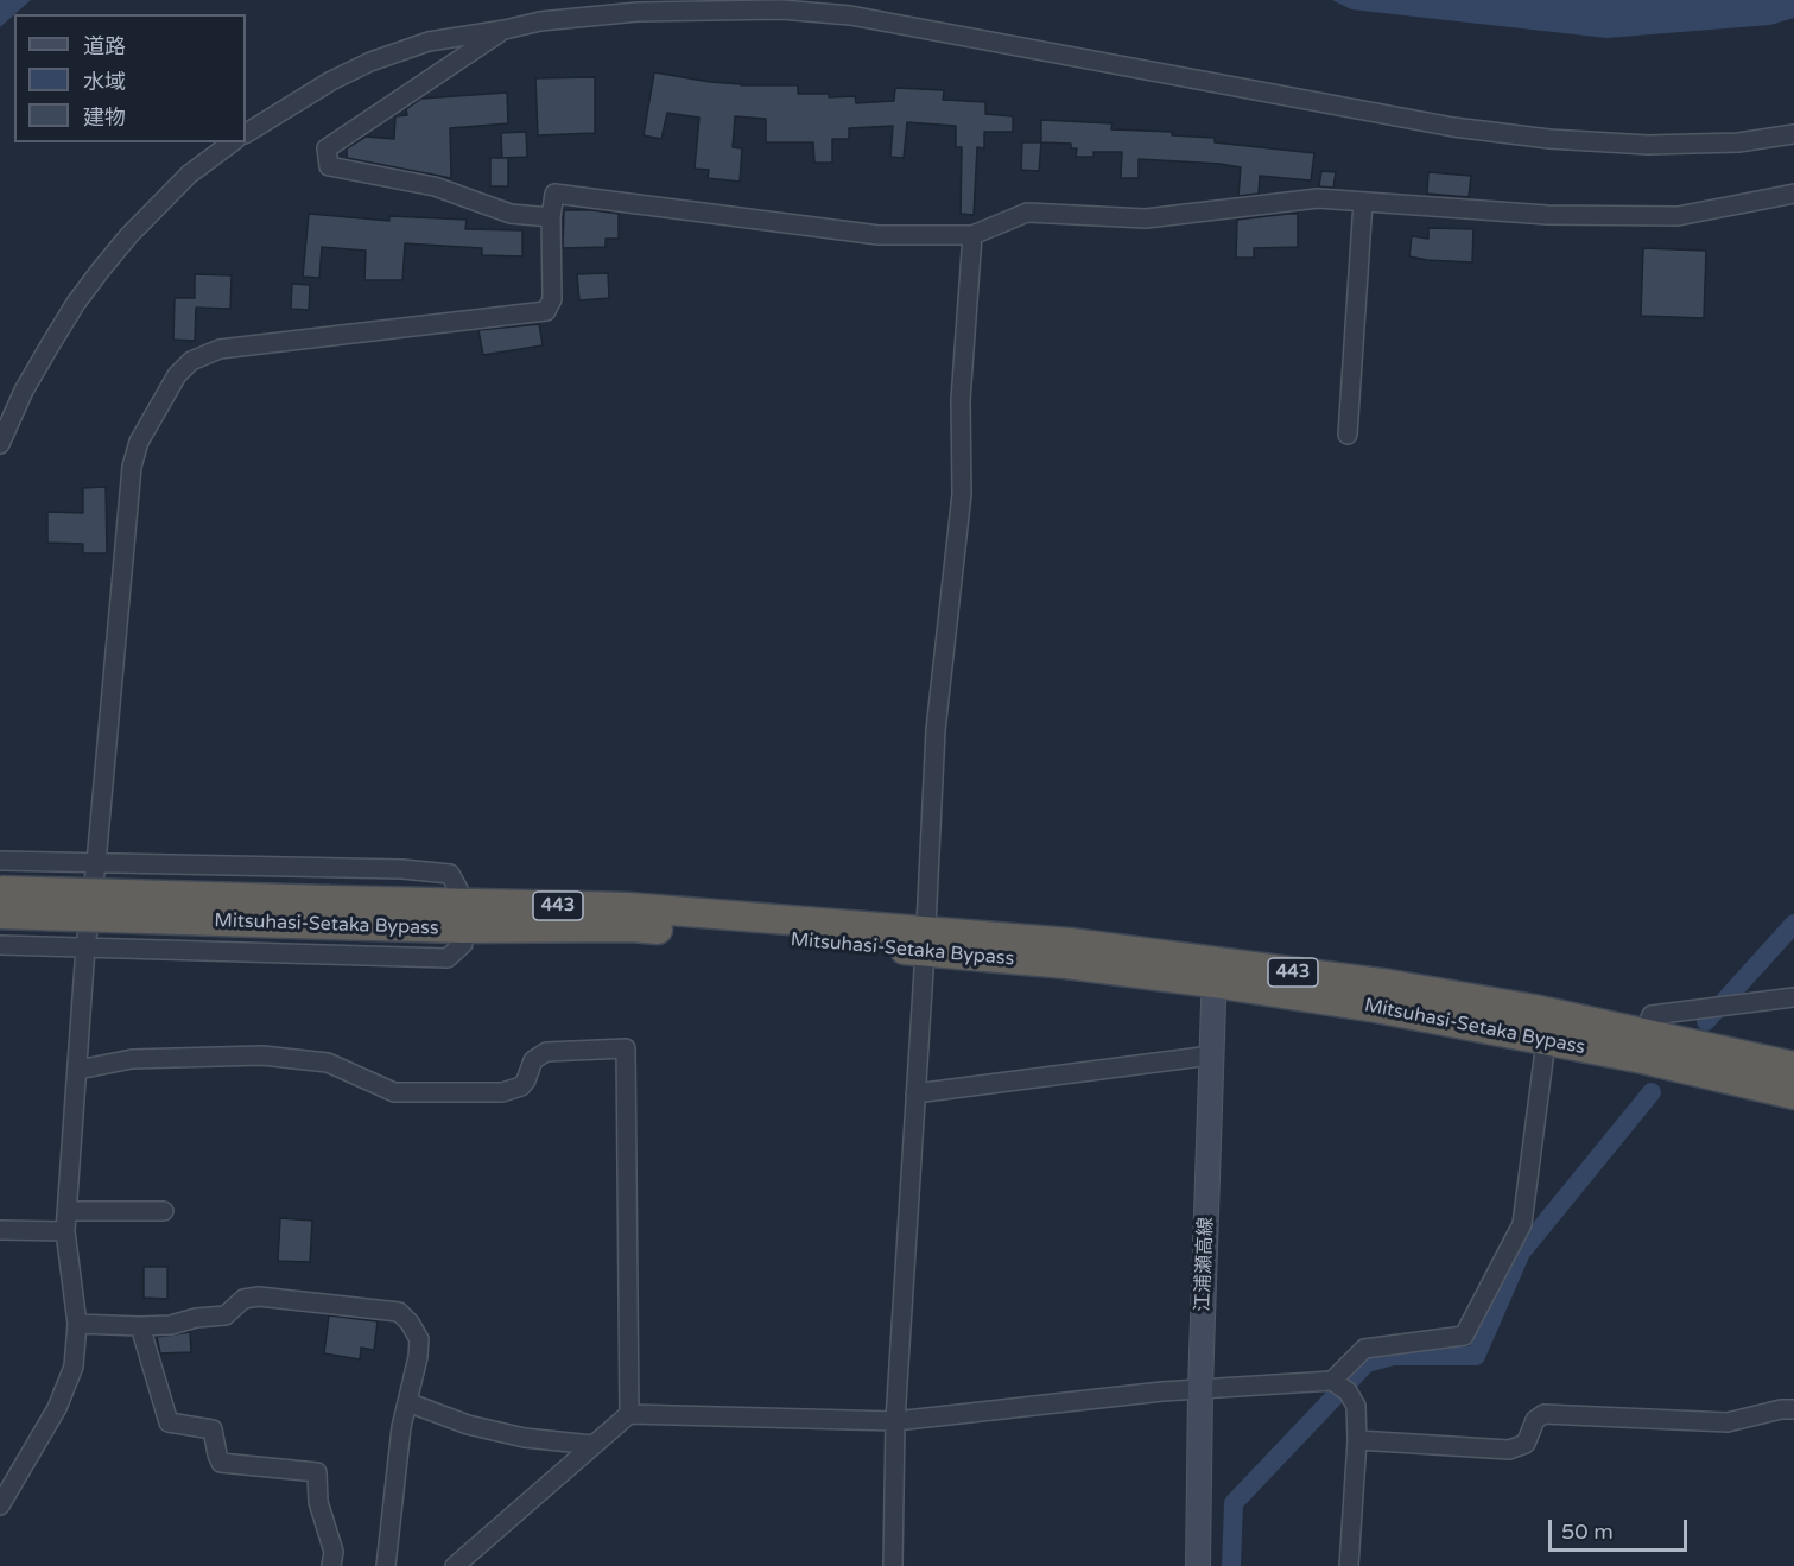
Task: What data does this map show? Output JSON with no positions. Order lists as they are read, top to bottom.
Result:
{
  "streets": {
    "highway": ["443", "Mitsuhasi-Setaka Bypass"],
    "main road": ["江浦瀬高線"]
  },
  "crossings": [
    ["Mitsuhasi-Setaka Bypass", "江浦瀬高線"]
  ],
  "legend": ["道路", "水域", "建物"],
  "scale_bar": "50 m"
}
